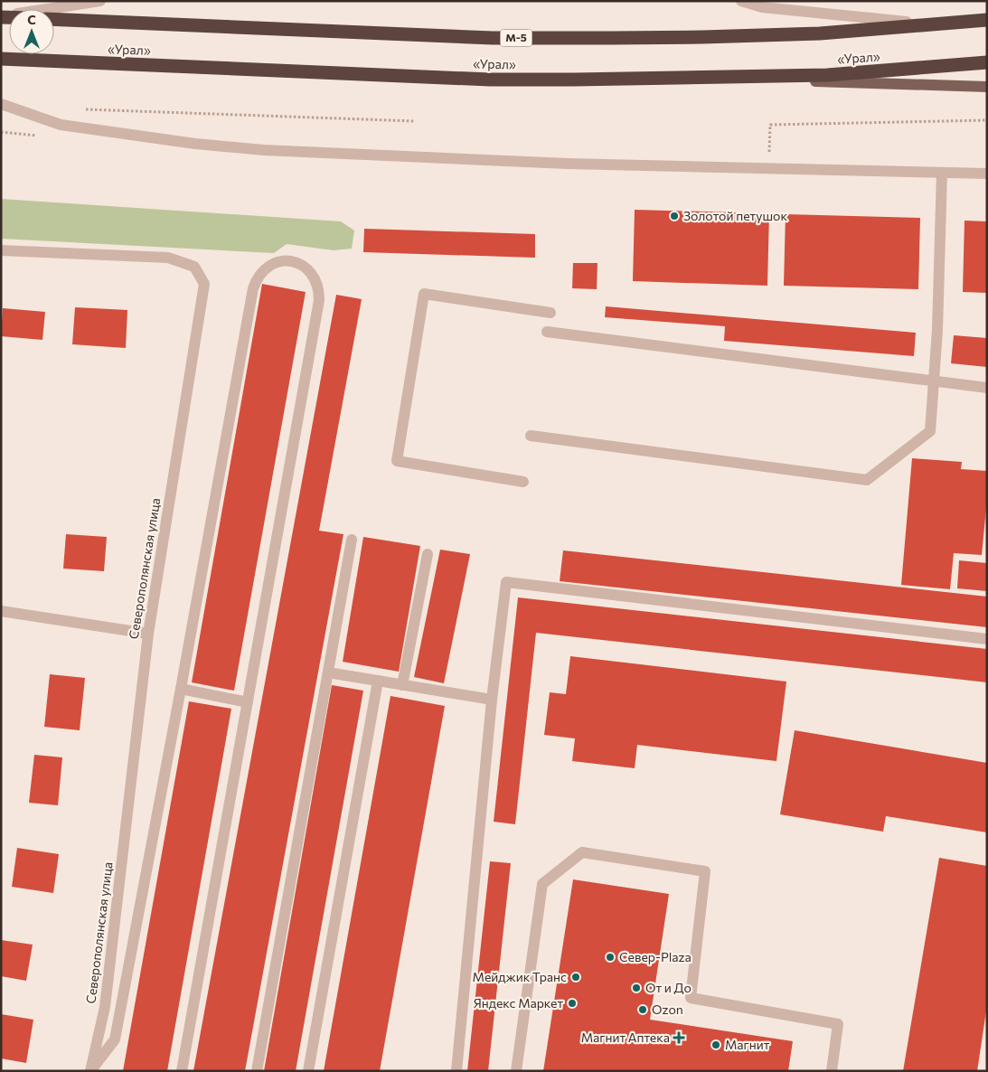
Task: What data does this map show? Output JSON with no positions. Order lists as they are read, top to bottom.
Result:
{
  "streets": {
    "highway": ["М-5", "«Урал»"],
    "street": ["Северополянская улица"]
  },
  "places": {
    "other": [
      "Золотой петушок",
      "Север-Plaza",
      "Мейджик Транс",
      "От и До",
      "Яндекс Маркет",
      "Ozon",
      "Магнит"
    ],
    "health": ["Магнит Аптека"]
  },
  "north": "top"
}
